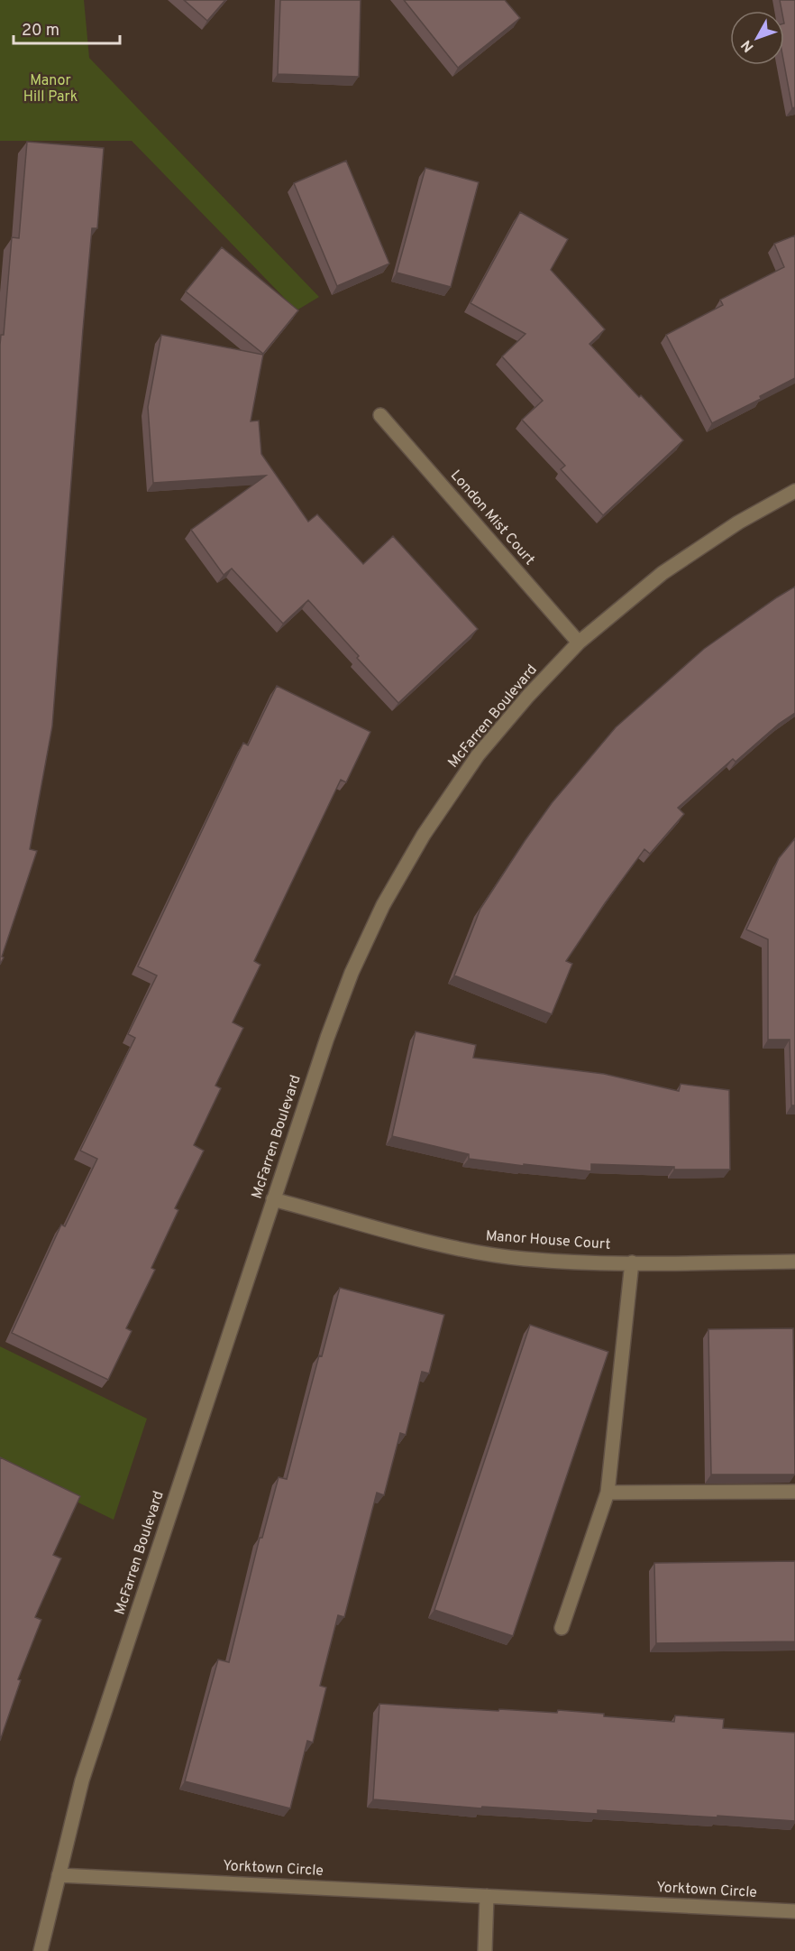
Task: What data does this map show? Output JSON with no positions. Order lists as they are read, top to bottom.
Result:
{
  "streets": {
    "street": [
      "London Mist Court",
      "McFarren Boulevard",
      "Manor House Court",
      "Yorktown Circle"
    ]
  },
  "crossings": [
    ["London Mist Court", "McFarren Boulevard"],
    ["McFarren Boulevard", "Manor House Court"],
    ["McFarren Boulevard", "Yorktown Circle"]
  ],
  "parks": ["Manor Hill Park"],
  "scale_bar": "20 m",
  "north": "bottom left"
}
